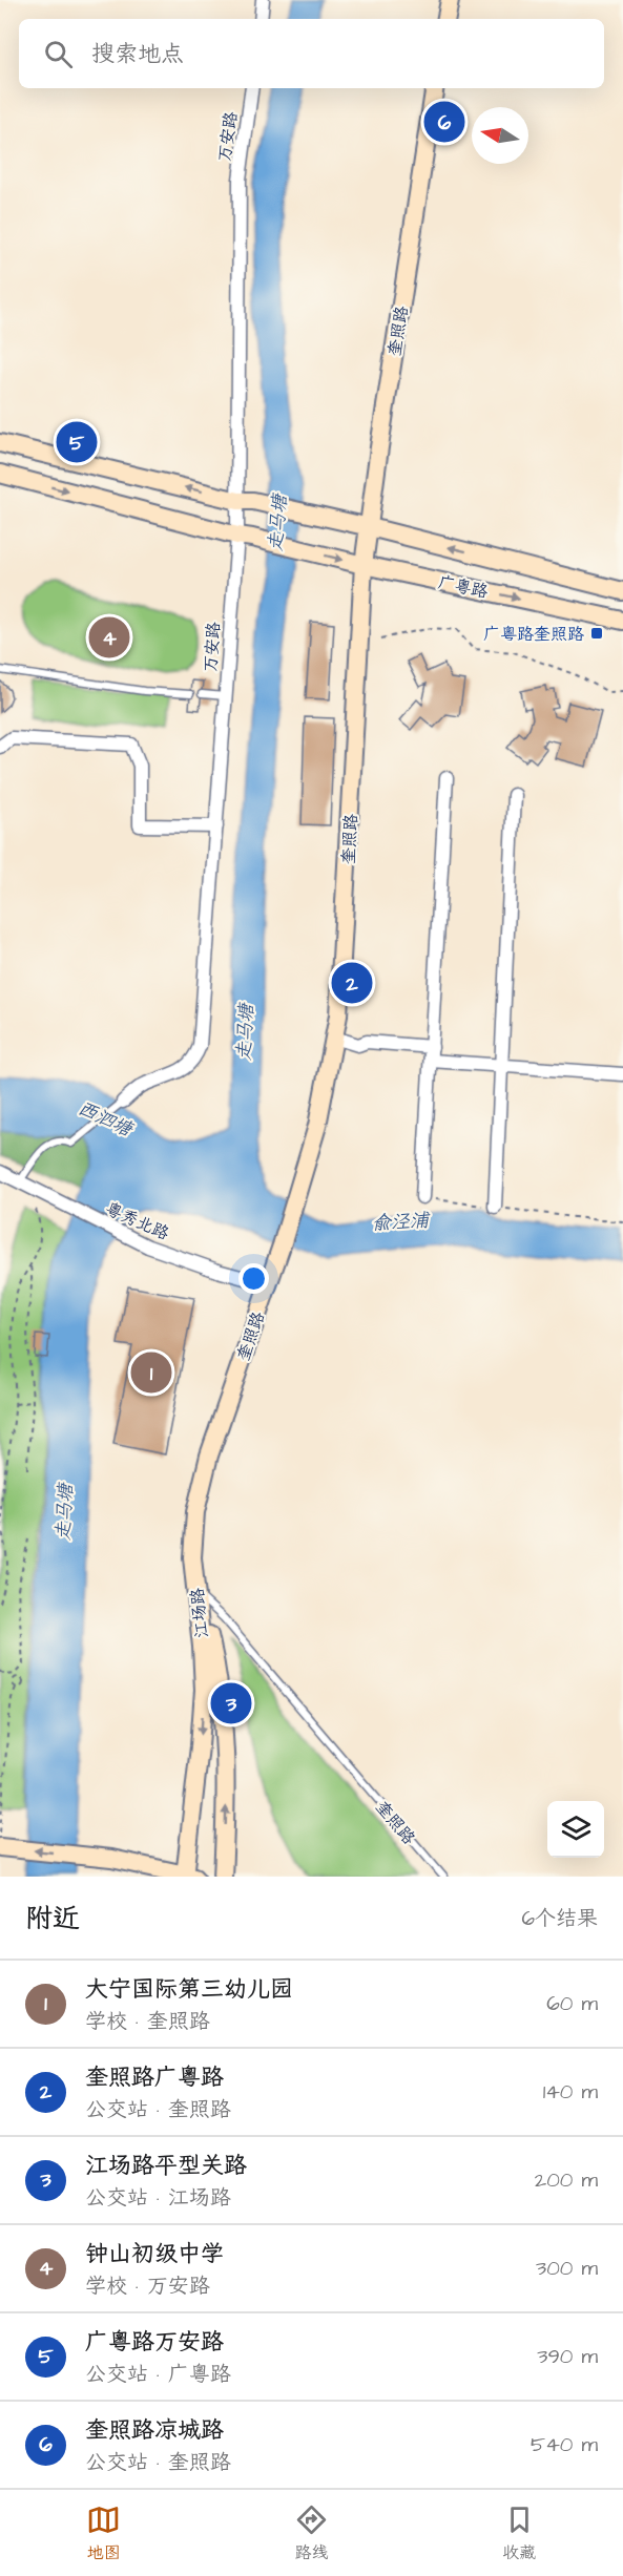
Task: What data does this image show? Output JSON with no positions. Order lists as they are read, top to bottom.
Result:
{
  "streets": {
    "main road": ["奎照路", "广粤路", "江场路"],
    "street": ["万安路", "粤秀北路"]
  },
  "crossings": [
    ["万安路", "广粤路"],
    ["万安路", "粤秀北路"],
    ["奎照路", "广粤路"],
    ["奎照路", "粤秀北路"],
    ["奎照路", "江场路"]
  ],
  "water": ["走马塘", "西泗塘", "俞泾浦"],
  "places": {
    "transit": ["广粤路奎照路"]
  },
  "north": "left",
  "page": {
    "search": "搜索地点",
    "pins": [
      "6",
      "5",
      "4",
      "2",
      "1",
      "3"
    ],
    "heading": ["附近", "6个结果"],
    "list": [
      {
        "mark": "1",
        "name": "大宁国际第三幼儿园",
        "note": "学校 · 奎照路",
        "value": "60 m"
      },
      {
        "mark": "2",
        "name": "奎照路广粤路",
        "note": "公交站 · 奎照路",
        "value": "140 m"
      },
      {
        "mark": "3",
        "name": "江场路平型关路",
        "note": "公交站 · 江场路",
        "value": "200 m"
      },
      {
        "mark": "4",
        "name": "钟山初级中学",
        "note": "学校 · 万安路",
        "value": "300 m"
      },
      {
        "mark": "5",
        "name": "广粤路万安路",
        "note": "公交站 · 广粤路",
        "value": "390 m"
      },
      {
        "mark": "6",
        "name": "奎照路凉城路",
        "note": "公交站 · 奎照路",
        "value": "540 m"
      }
    ],
    "nav": ["地图", "路线", "收藏"]
  }
}
